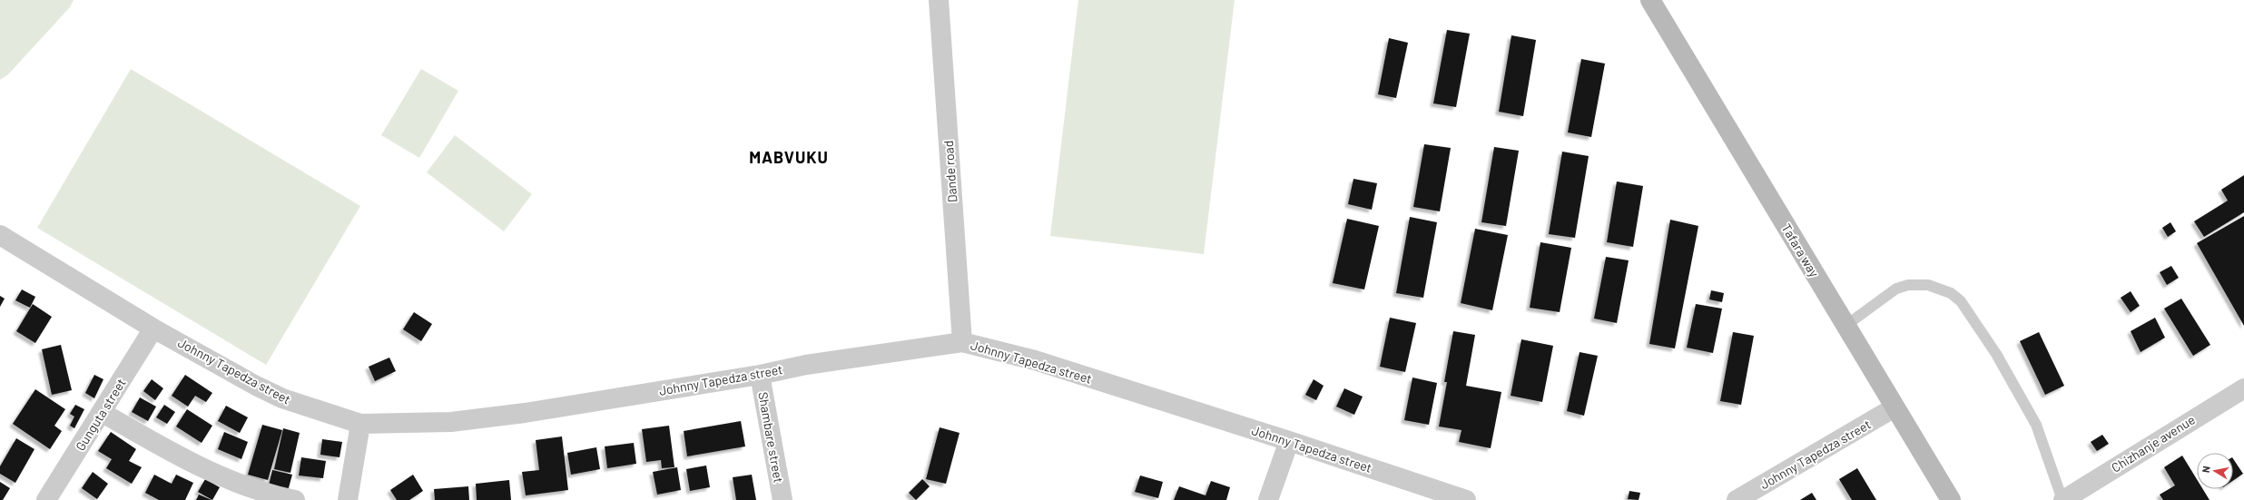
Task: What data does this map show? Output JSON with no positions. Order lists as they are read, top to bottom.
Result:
{
  "streets": {
    "street": [
      "Dande road",
      "Tafara way",
      "Johnny Tapedza street",
      "Gunguta street",
      "Shambare street",
      "Chizhanje avenue"
    ]
  },
  "crossings": [
    ["Dande road", "Johnny Tapedza street"],
    ["Tafara way", "Johnny Tapedza street"],
    ["Johnny Tapedza street", "Gunguta street"],
    ["Johnny Tapedza street", "Shambare street"]
  ],
  "districts": ["MABVUKU"],
  "north": "left"
}
